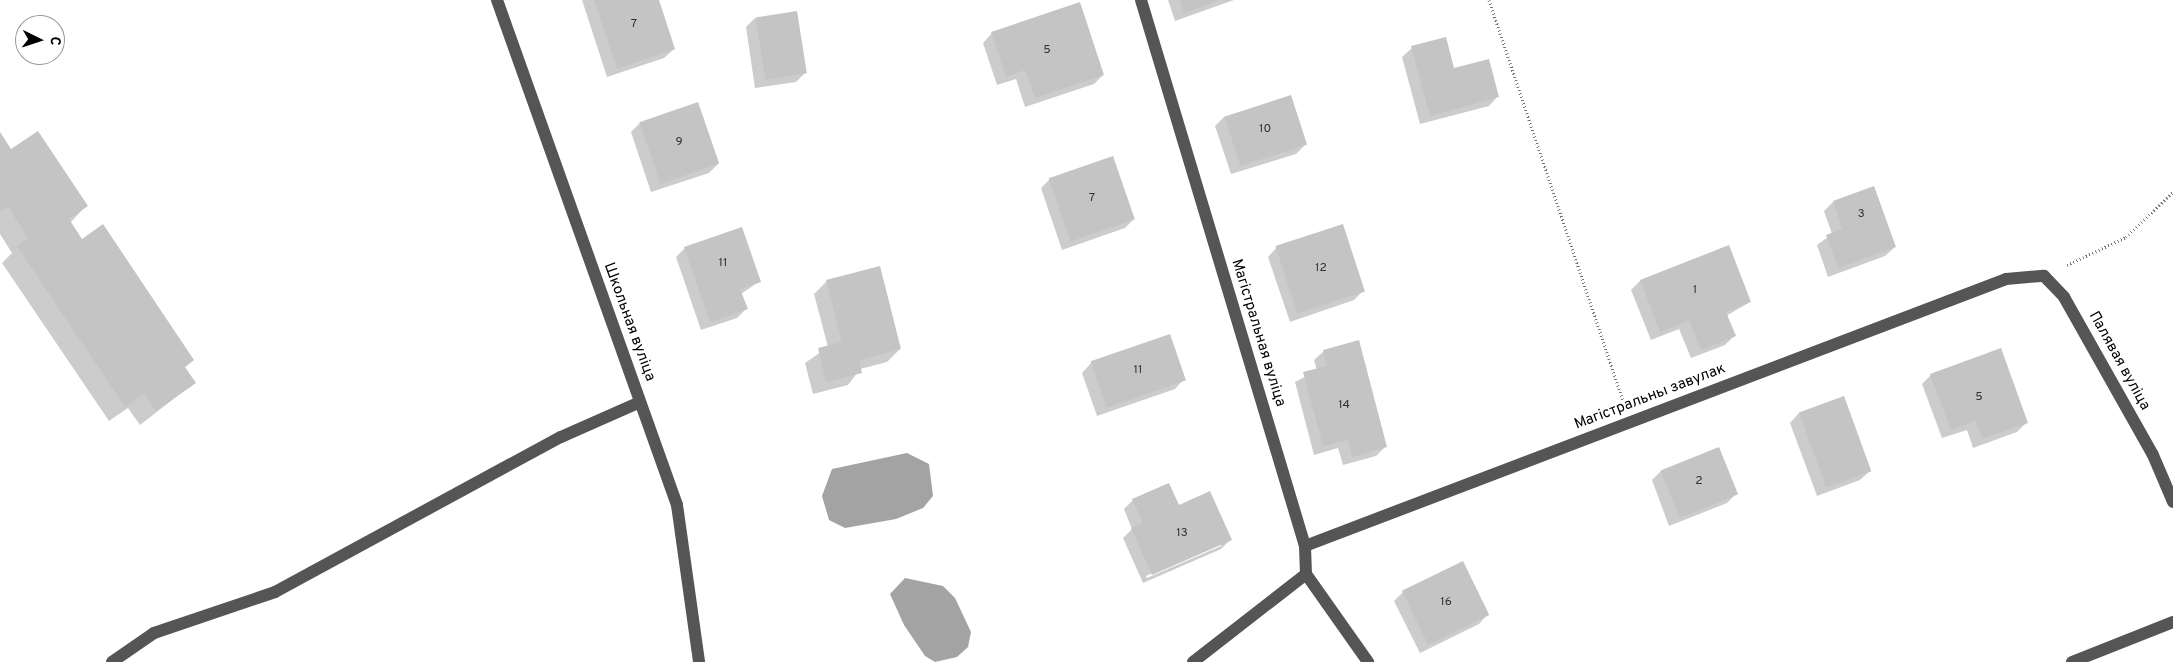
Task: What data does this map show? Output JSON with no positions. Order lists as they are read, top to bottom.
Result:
{
  "streets": {
    "street": [
      "Школьная вуліца",
      "Магістральная вуліца",
      "Палявая вуліца",
      "Магістральны завулак"
    ]
  },
  "crossings": [
    ["Магістральная вуліца", "Магістральны завулак"],
    ["Палявая вуліца", "Магістральны завулак"]
  ],
  "house_numbers": [
    "7",
    "5",
    "10",
    "9",
    "7",
    "3",
    "11",
    "12",
    "1",
    "11",
    "5",
    "14",
    "2",
    "13",
    "16"
  ],
  "north": "right"
}
